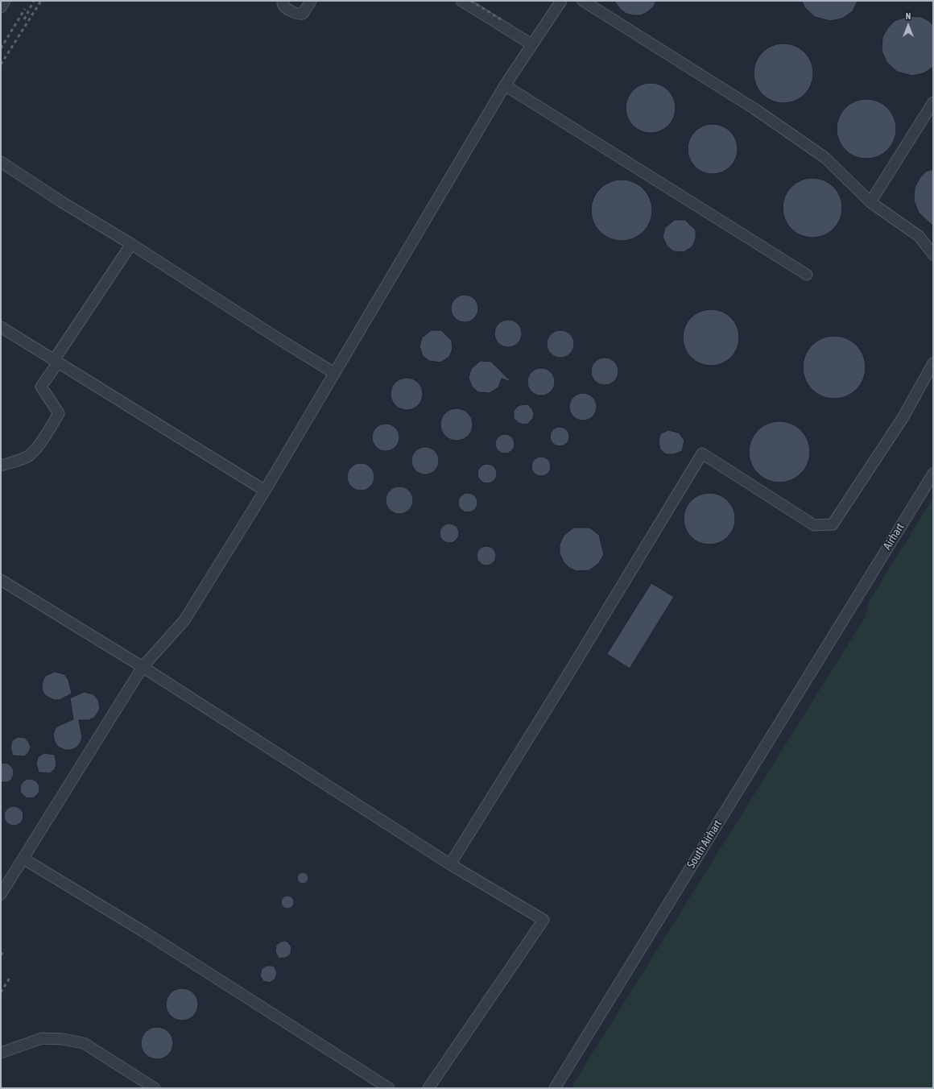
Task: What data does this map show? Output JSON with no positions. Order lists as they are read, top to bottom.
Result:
{
  "streets": {
    "street": ["Airhart", "South Airhart"]
  },
  "crossings": [
    ["Airhart", "South Airhart"]
  ],
  "north": "top"
}
